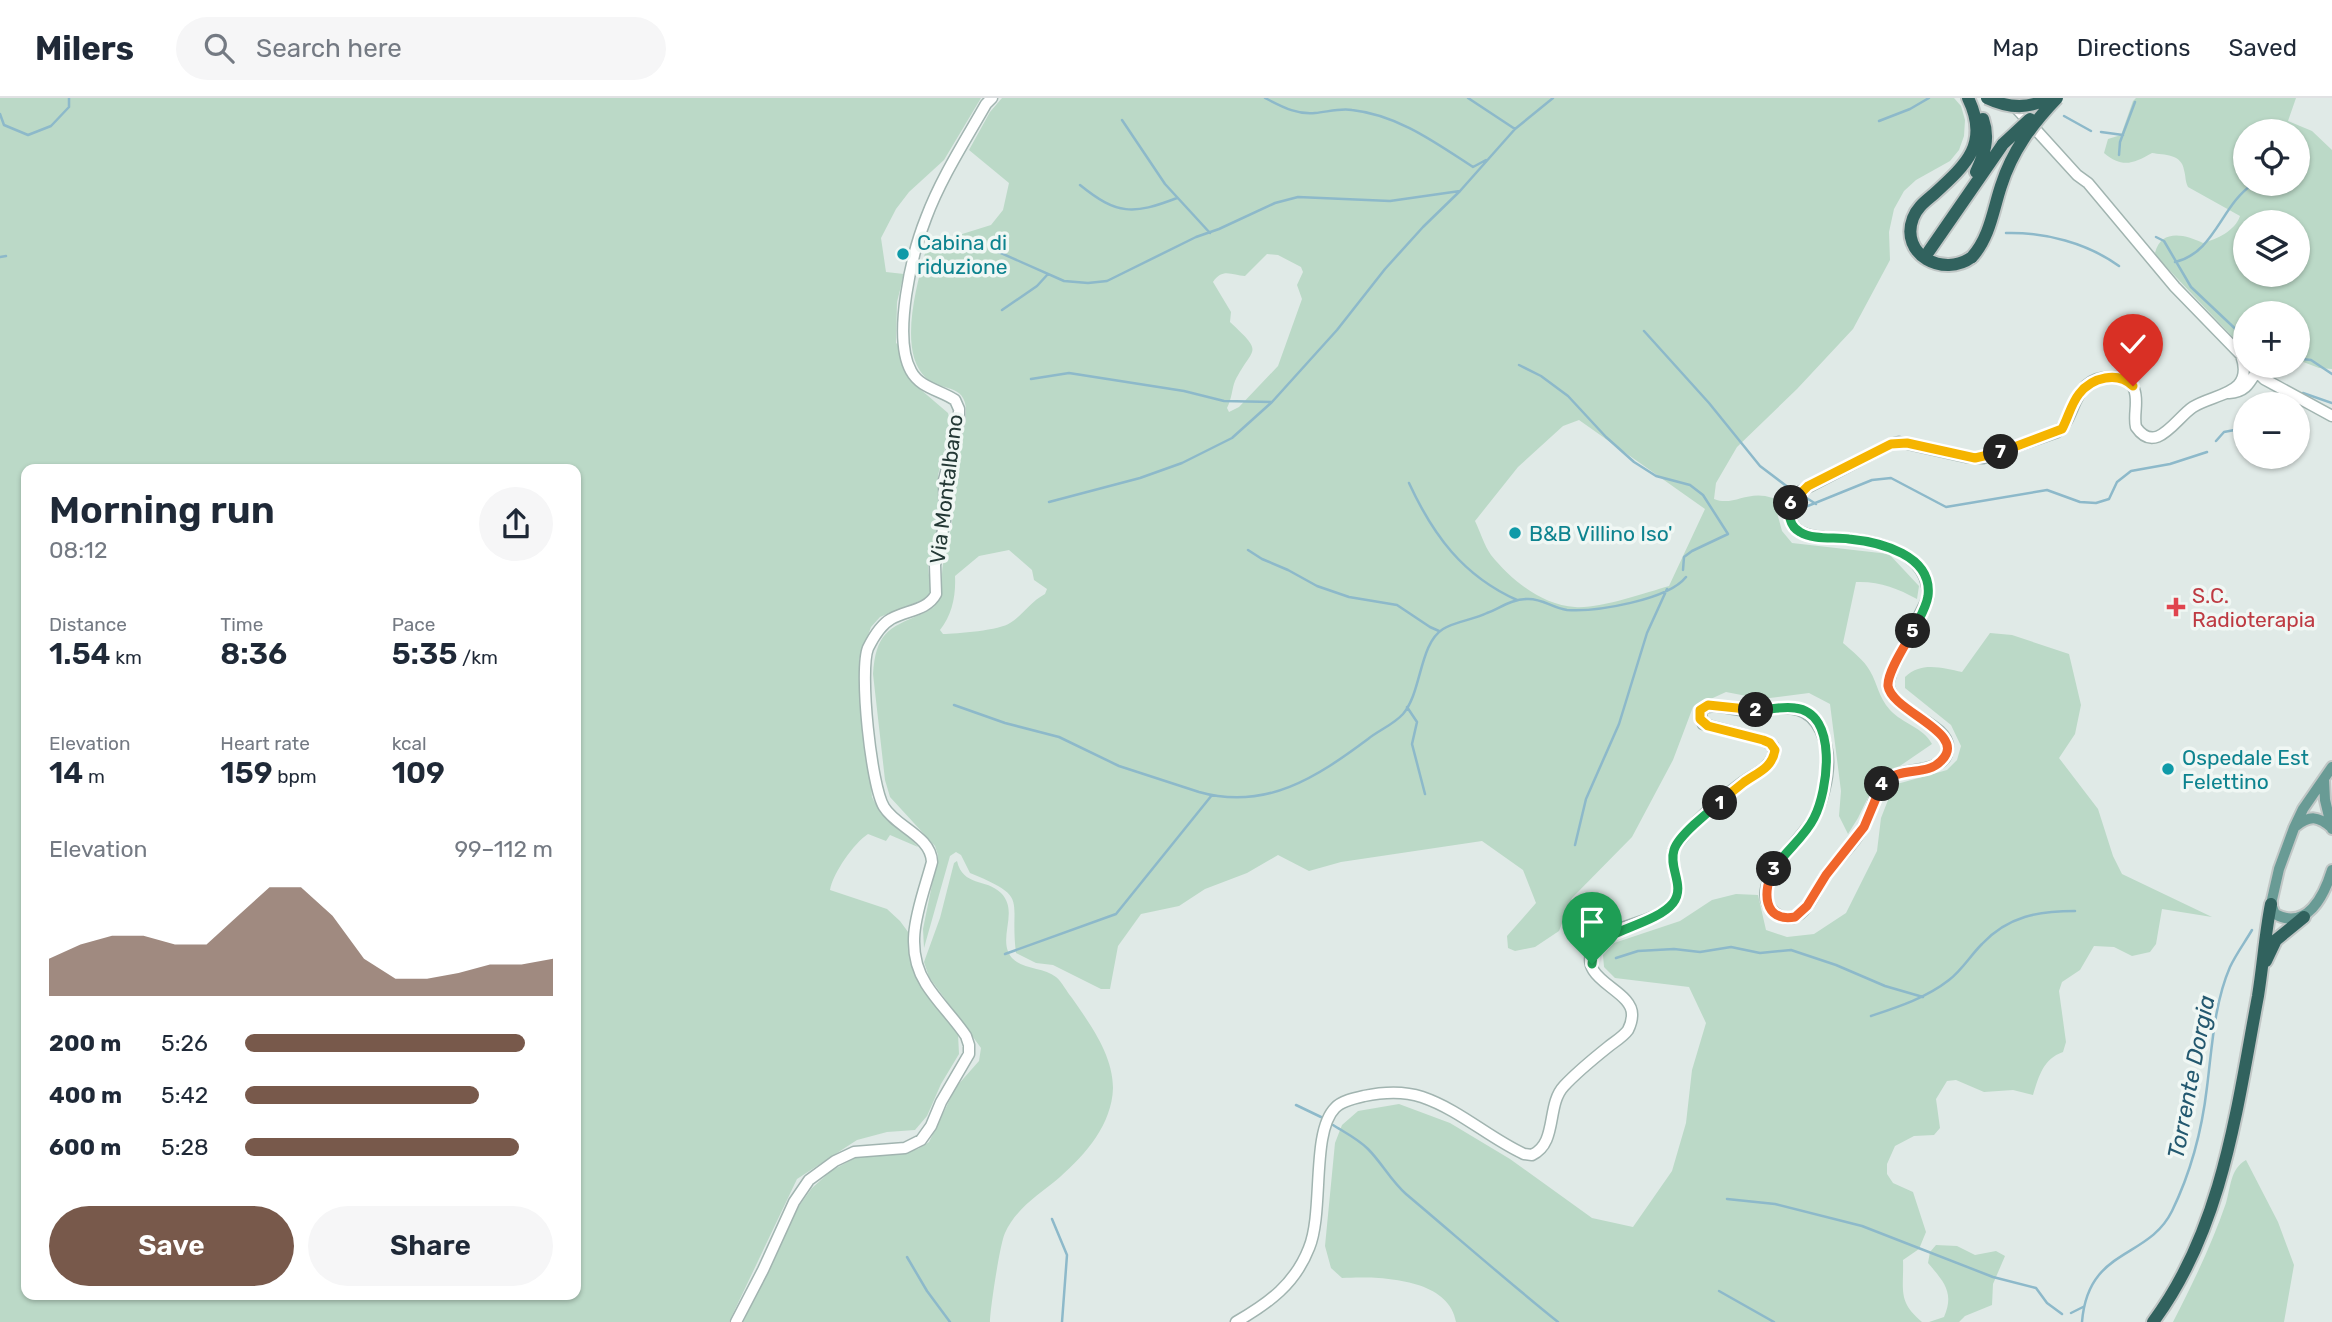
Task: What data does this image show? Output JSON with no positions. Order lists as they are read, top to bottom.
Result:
{
  "streets": {
    "street": ["Via Montalbano"]
  },
  "water": ["Torrente Dorgia"],
  "places": {
    "other": ["Cabina di riduzione", "B&B Villino Iso'", "Ospedale Est Felettino"],
    "health": ["S.C. Radioterapia"]
  },
  "page": {
    "header": "Milers",
    "search": "Search here",
    "nav": ["Map", "Directions", "Saved"],
    "map_buttons": ["+", "−"],
    "pins": [
      "7",
      "6",
      "5",
      "2",
      "4",
      "1",
      "3"
    ],
    "heading": ["Morning run", "08:12"],
    "stats": [
      ["Distance", "1.54 km"],
      ["Time", "8:36"],
      ["Pace", "5:35 /km"],
      ["Elevation", "14 m"],
      ["Heart rate", "159 bpm"],
      ["kcal", "109"]
    ],
    "chart": ["Elevation", "99–112 m"],
    "list": [
      {
        "name": "200 m",
        "note": "5:26"
      },
      {
        "name": "400 m",
        "note": "5:42"
      },
      {
        "name": "600 m",
        "note": "5:28"
      }
    ],
    "buttons": ["Save", "Share"]
  }
}
